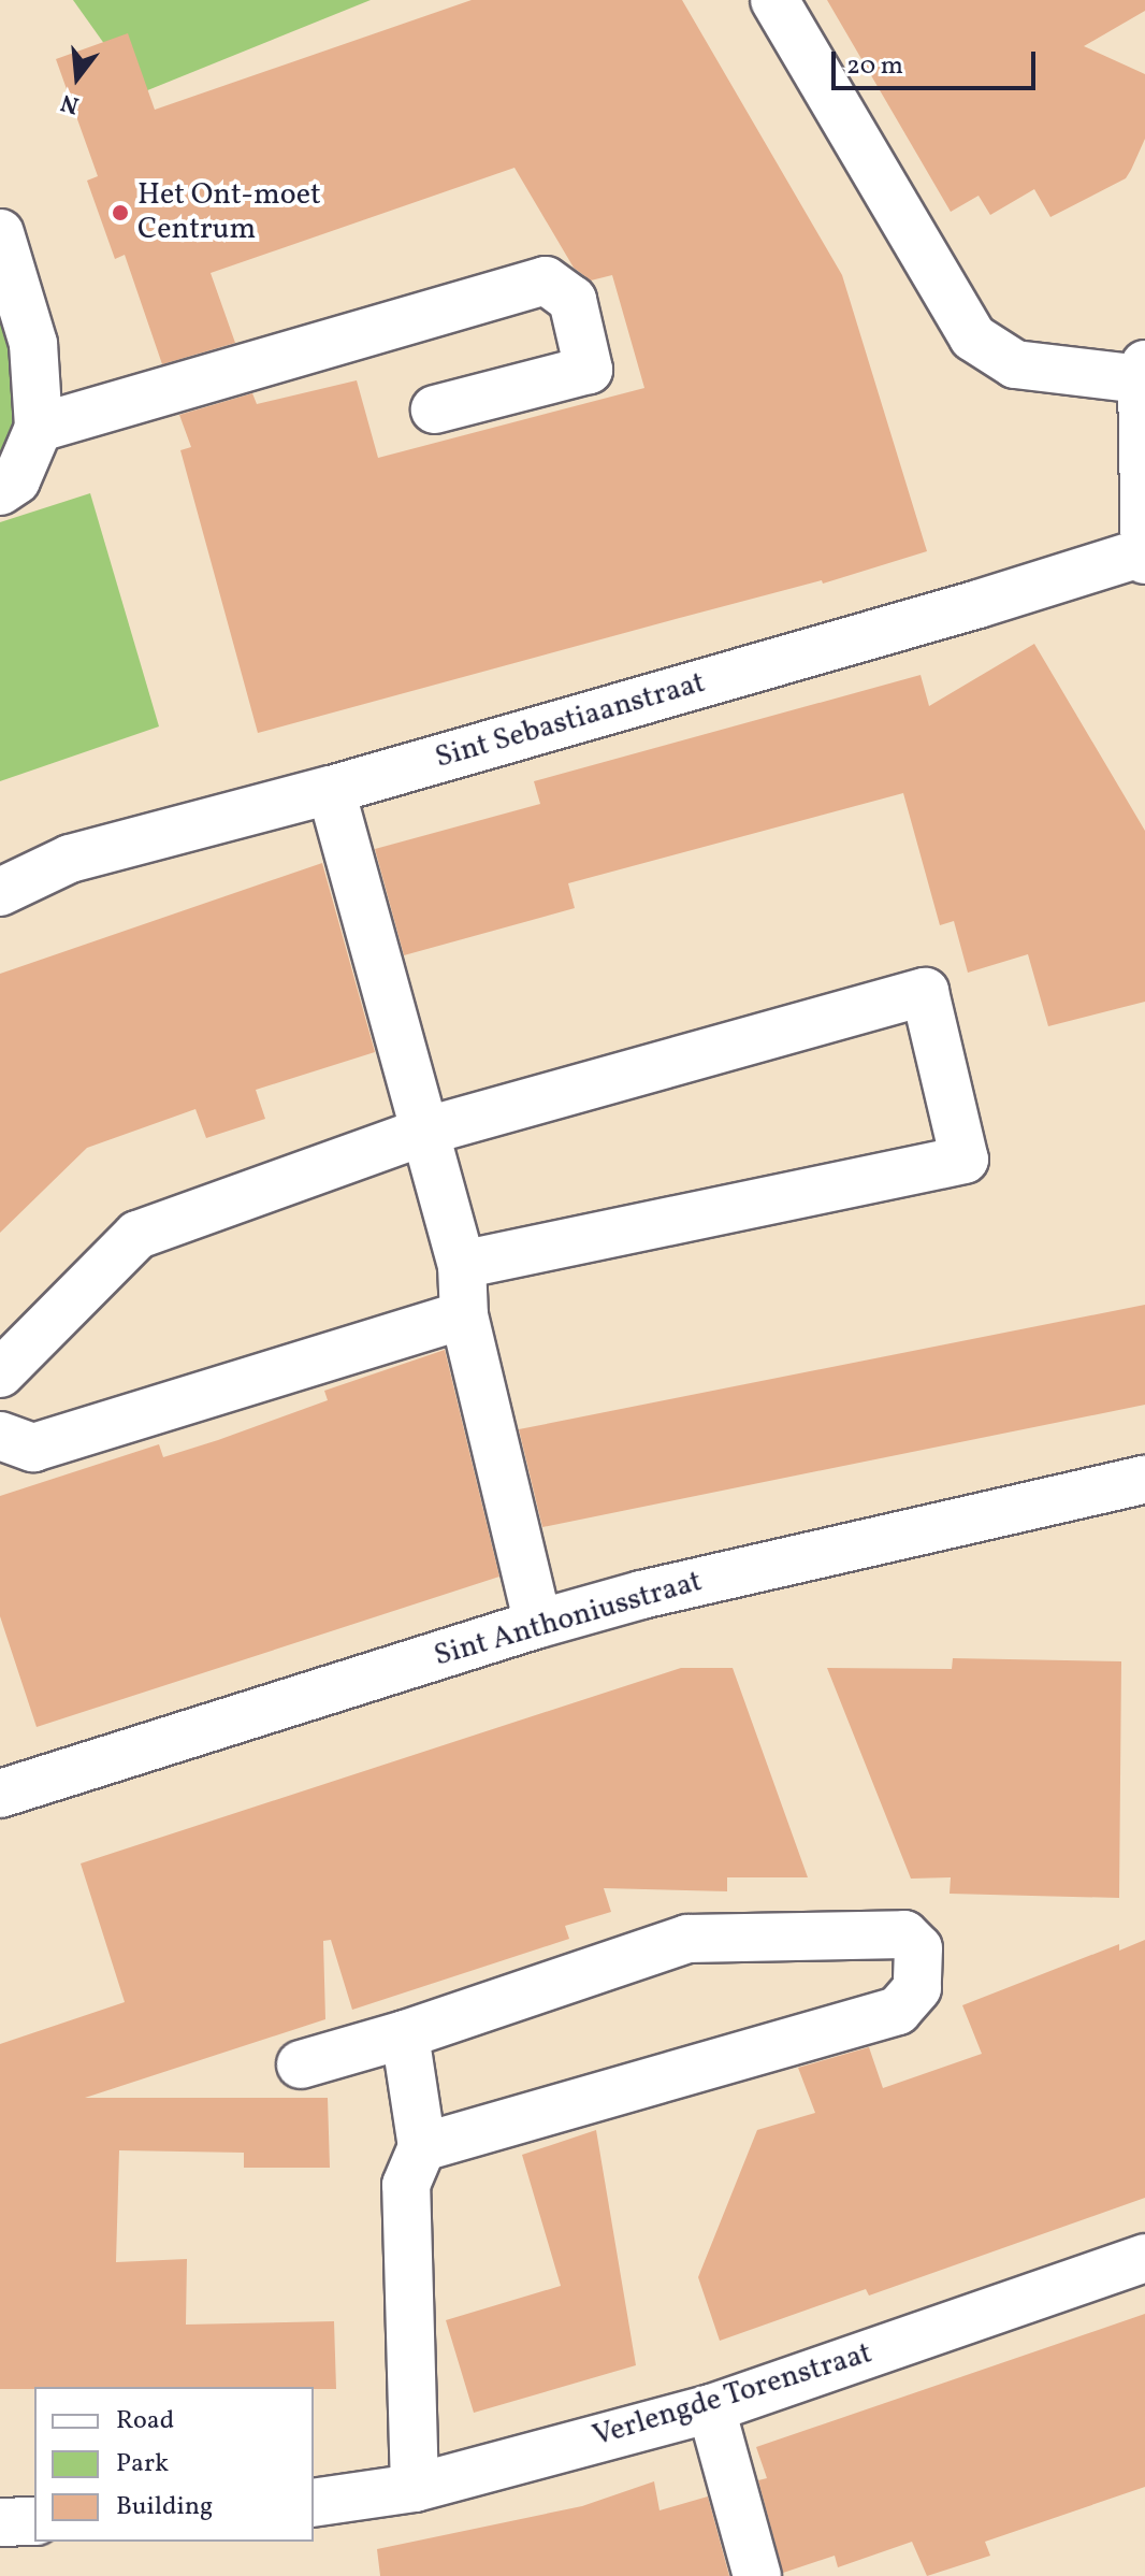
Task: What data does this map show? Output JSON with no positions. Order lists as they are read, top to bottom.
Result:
{
  "streets": {
    "street": ["Sint Sebastiaanstraat", "Sint Anthoniusstraat", "Verlengde Torenstraat"]
  },
  "places": ["Het Ont-moet Centrum"],
  "legend": ["Road", "Park", "Building"],
  "scale_bar": "20 m",
  "north": "bottom"
}
